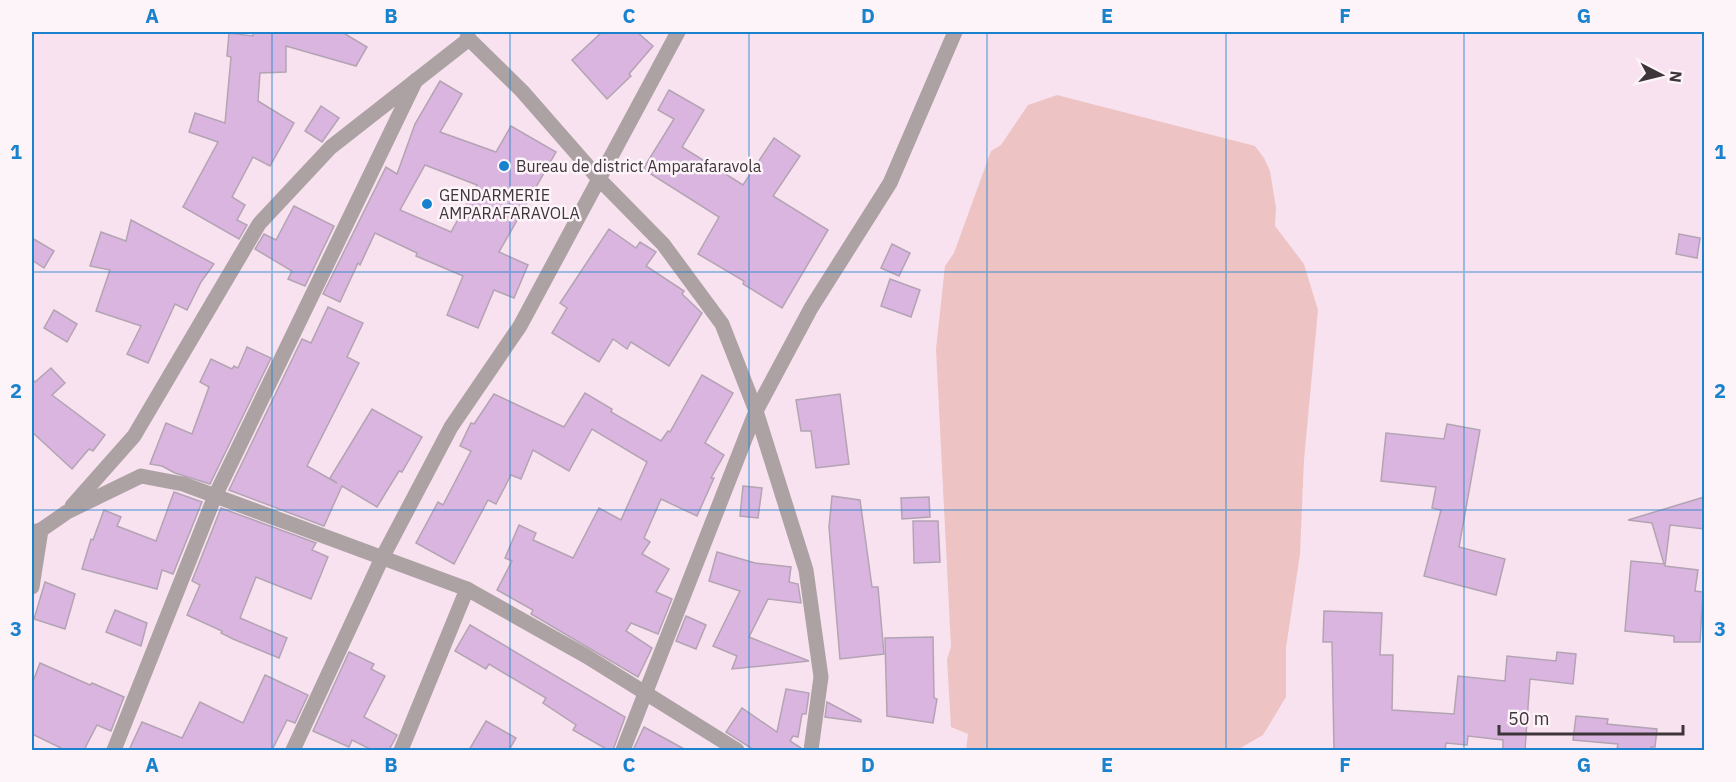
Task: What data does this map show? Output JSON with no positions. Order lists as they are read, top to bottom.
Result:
{
  "places": ["Bureau de district Amparafaravola", "GENDARMERIE AMPARAFARAVOLA"],
  "scale_bar": "50 m",
  "north": "right",
  "grid": {
    "columns": [
      "A",
      "B",
      "C",
      "D",
      "E",
      "F",
      "G"
    ],
    "rows": ["1", "2", "3"]
  }
}
